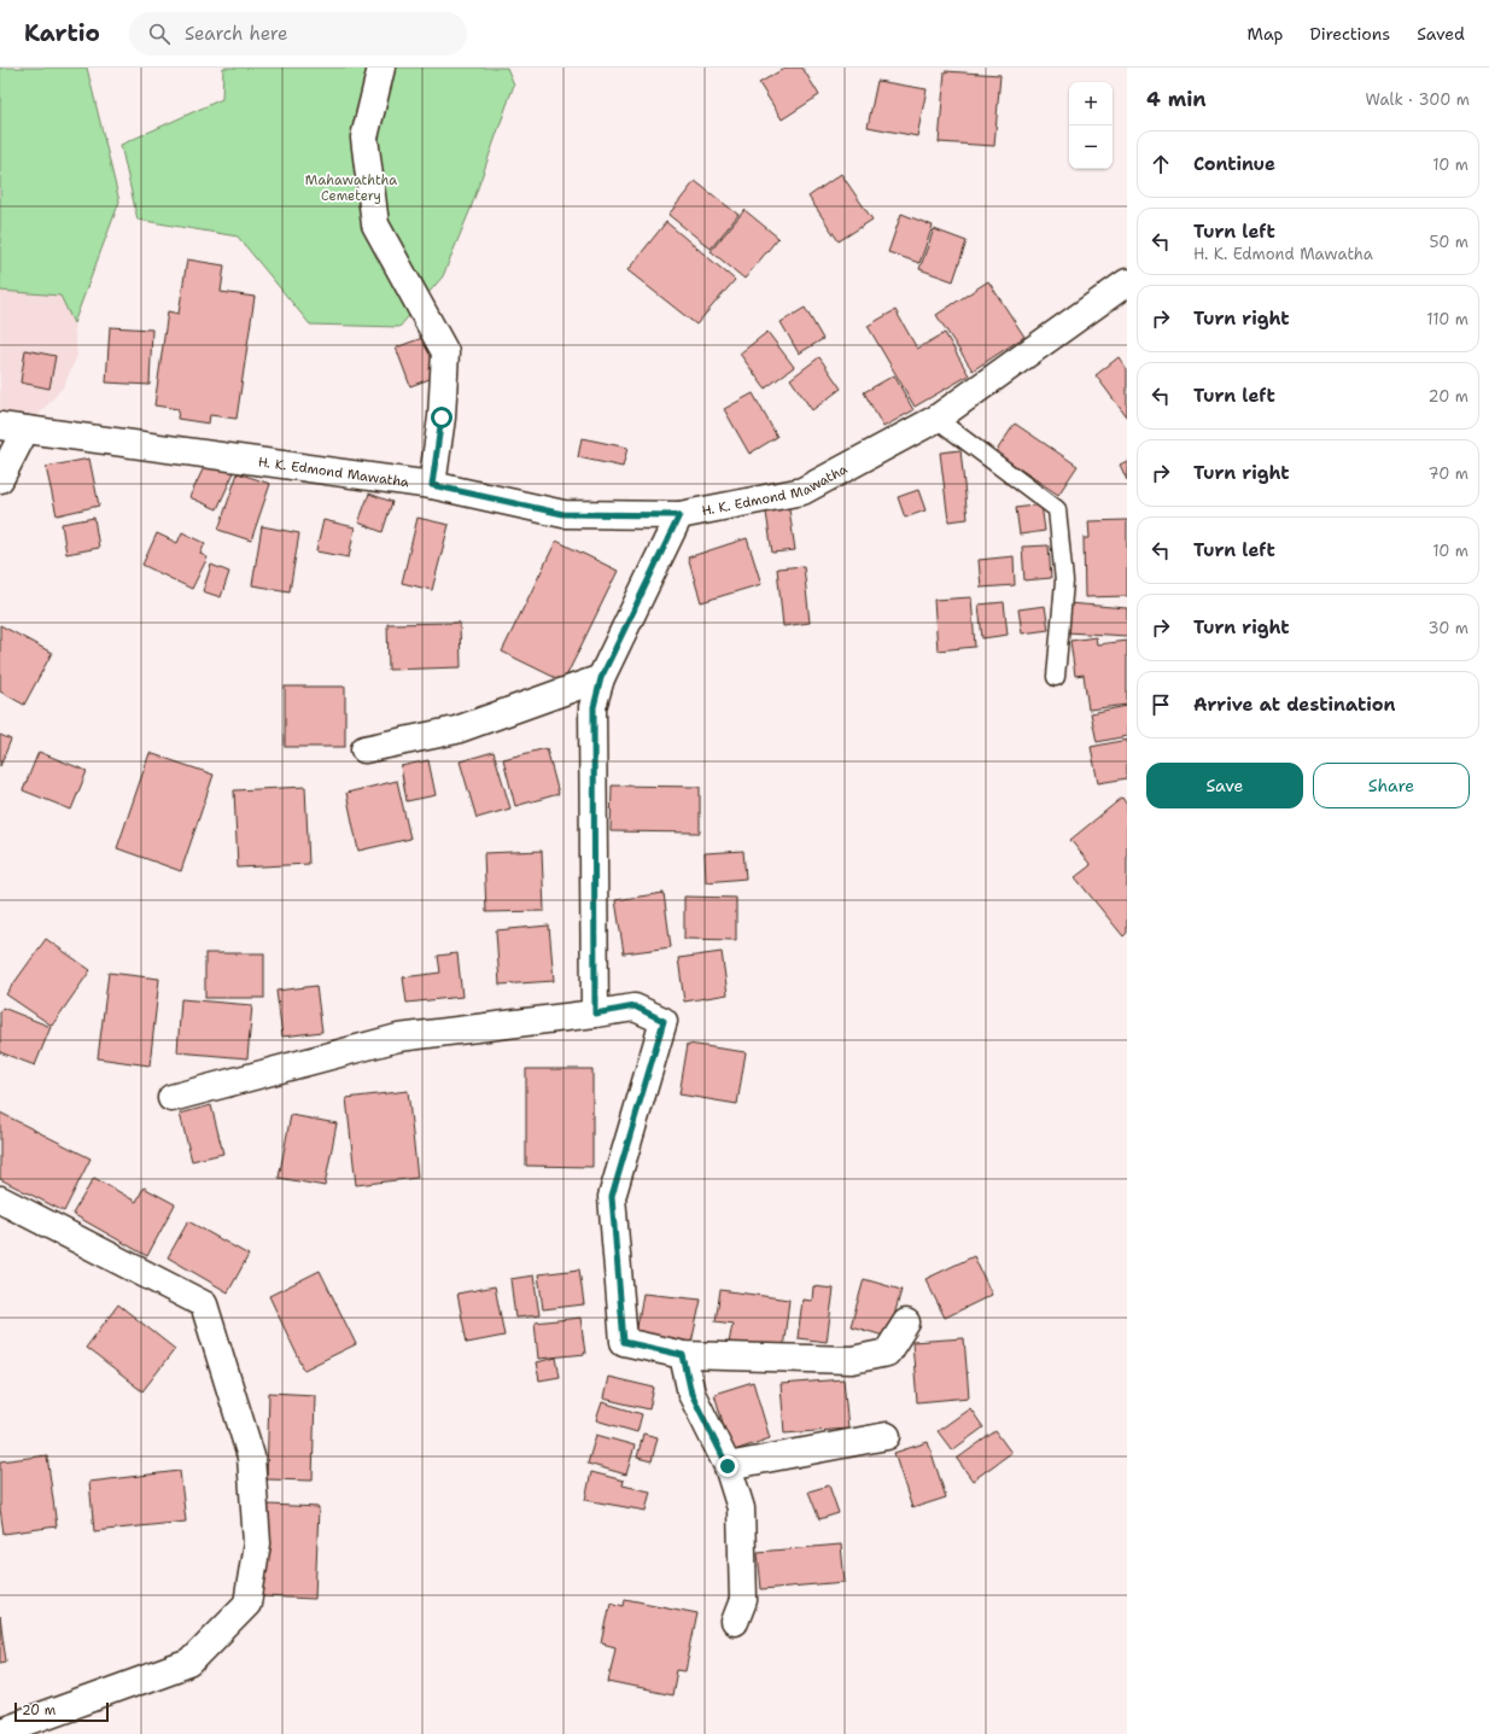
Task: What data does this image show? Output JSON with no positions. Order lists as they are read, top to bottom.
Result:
{
  "streets": {
    "street": ["H. K. Edmond Mawatha"]
  },
  "parks": ["Mahawaththa Cemetery"],
  "scale_bar": "20 m",
  "page": {
    "header": "Kartio",
    "search": "Search here",
    "nav": ["Map", "Directions", "Saved"],
    "heading": ["4 min", "Walk · 300 m"],
    "map_buttons": ["+", "−"],
    "list": [
      ["Continue", "10 m"],
      ["Turn left", "H. K. Edmond Mawatha", "50 m"],
      ["Turn right", "110 m"],
      ["Turn left", "20 m"],
      ["Turn right", "70 m"],
      ["Turn left", "10 m"],
      ["Turn right", "30 m"],
      "Arrive at destination"
    ],
    "buttons": ["Save", "Share"],
    "scale": "20 m"
  }
}
